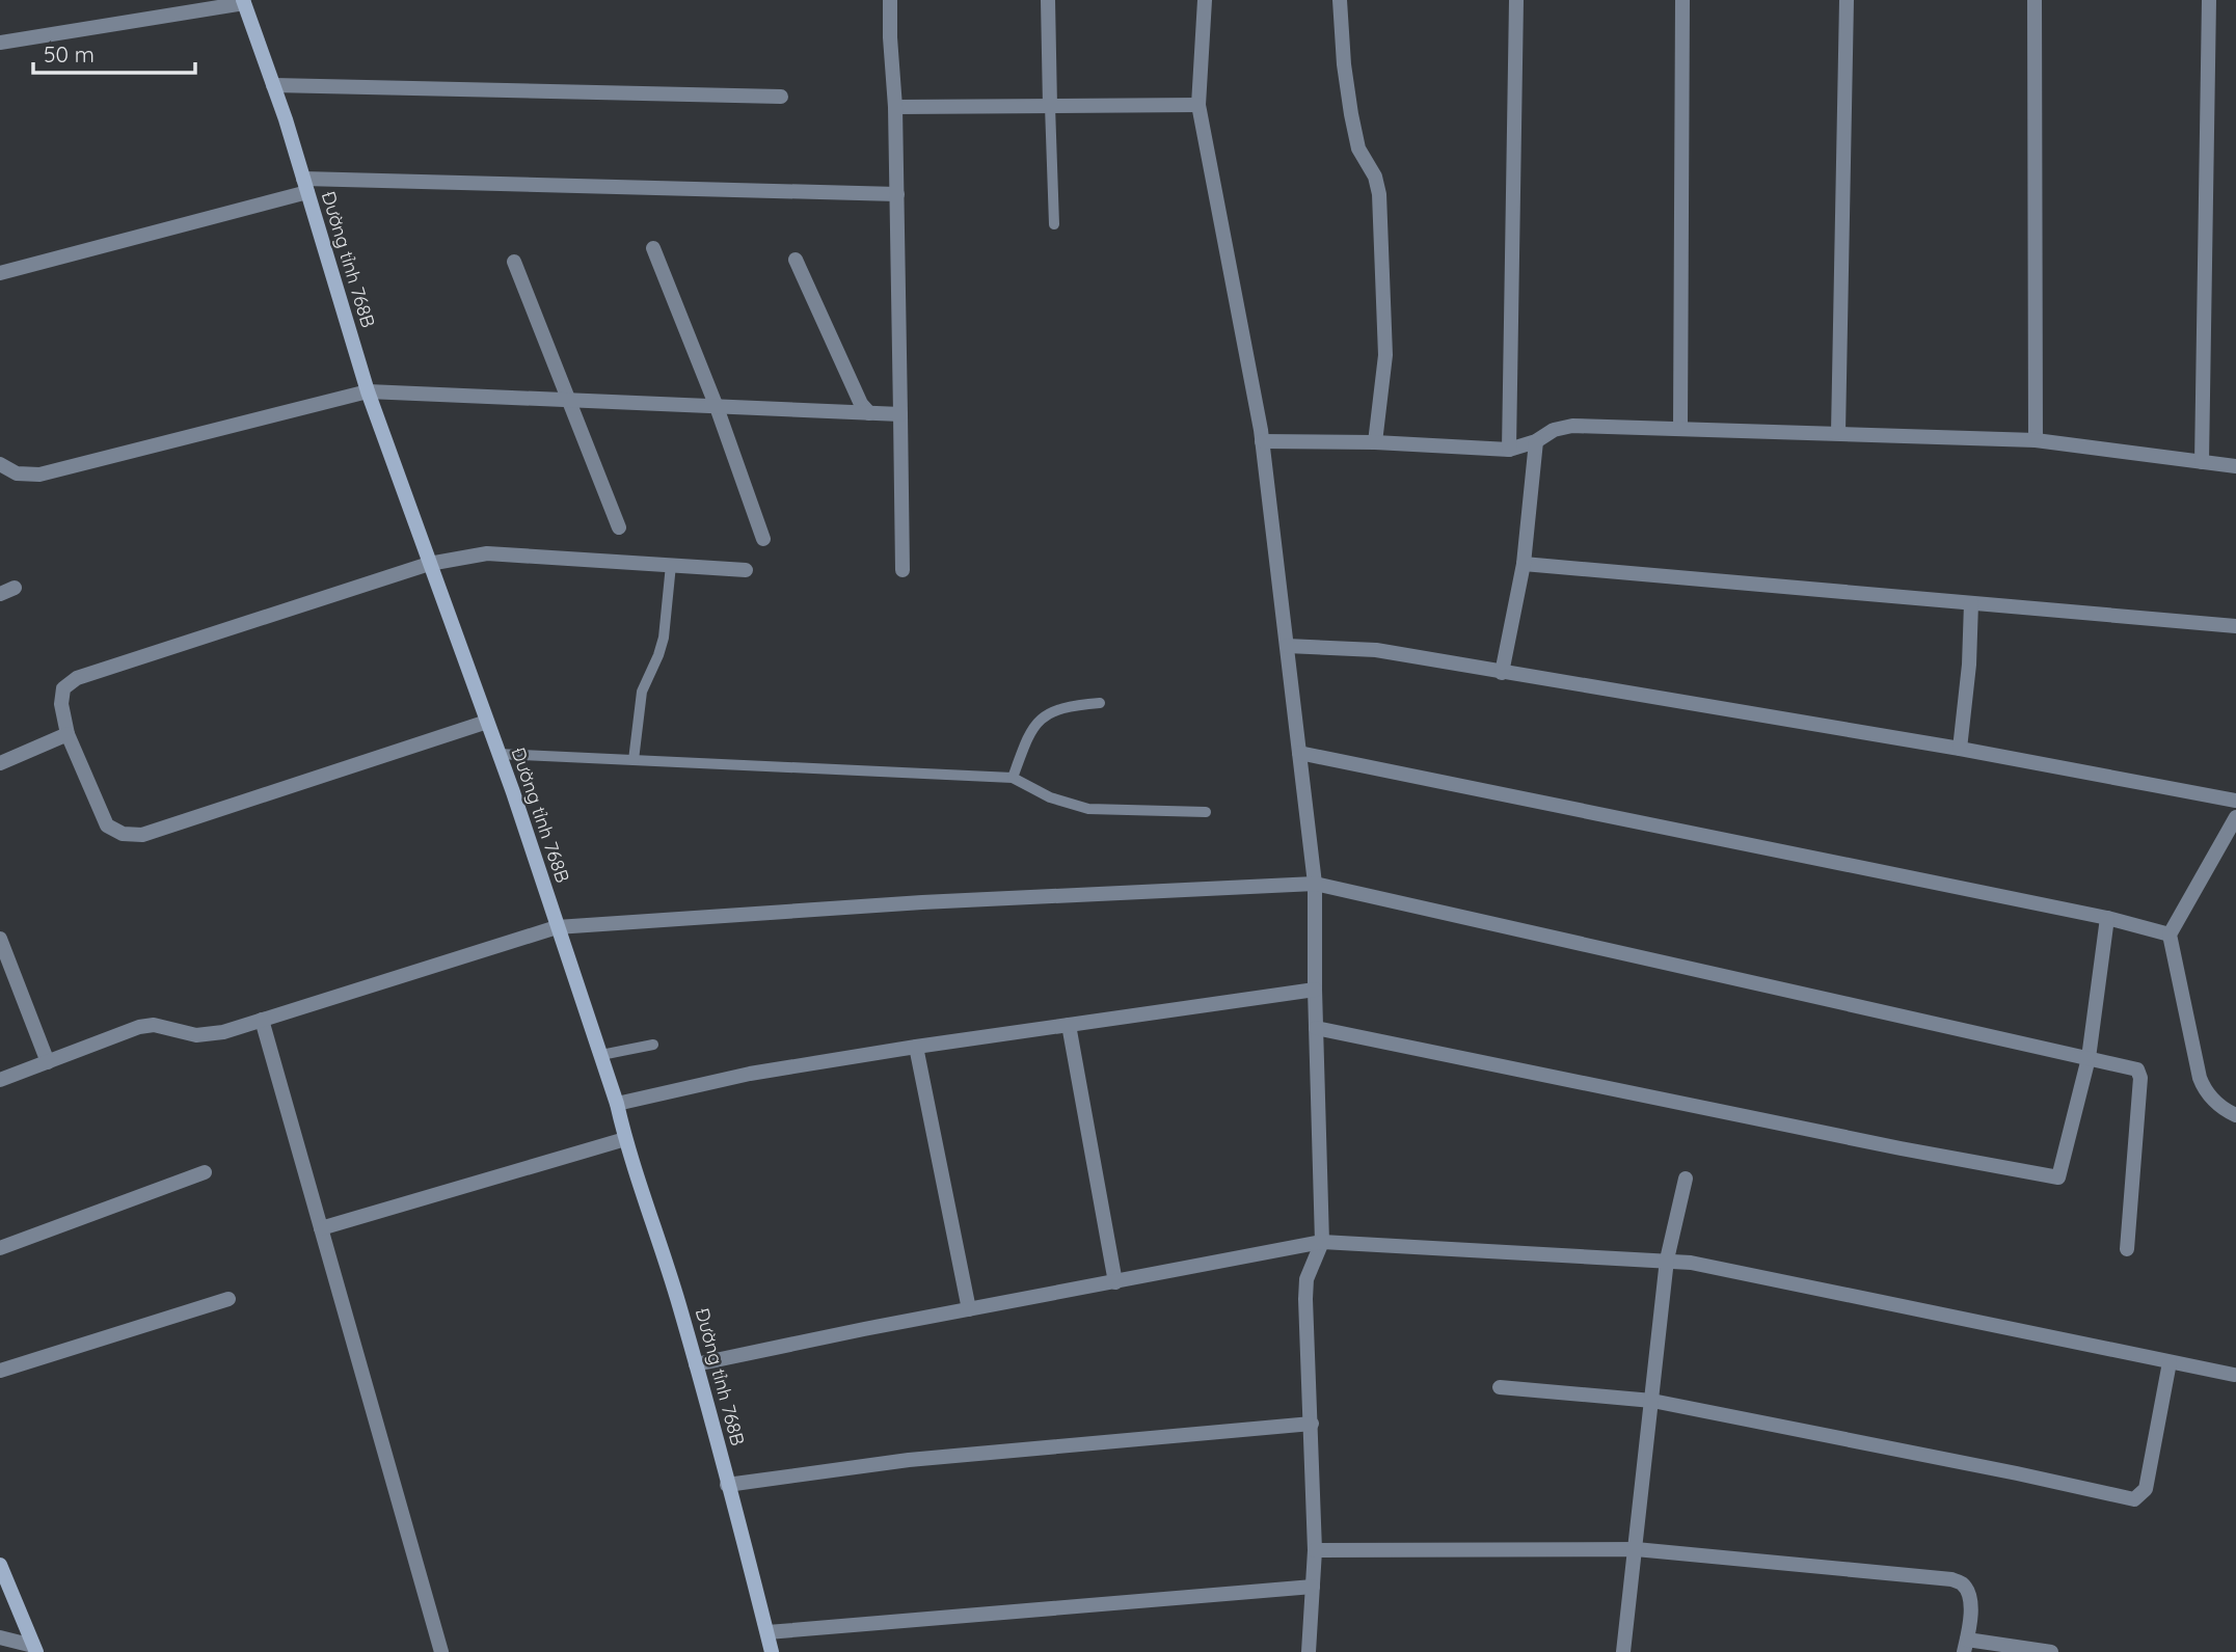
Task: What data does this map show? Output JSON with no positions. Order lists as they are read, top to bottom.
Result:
{
  "streets": {
    "street": ["Đường tỉnh 768B"]
  },
  "scale_bar": "50 m"
}
